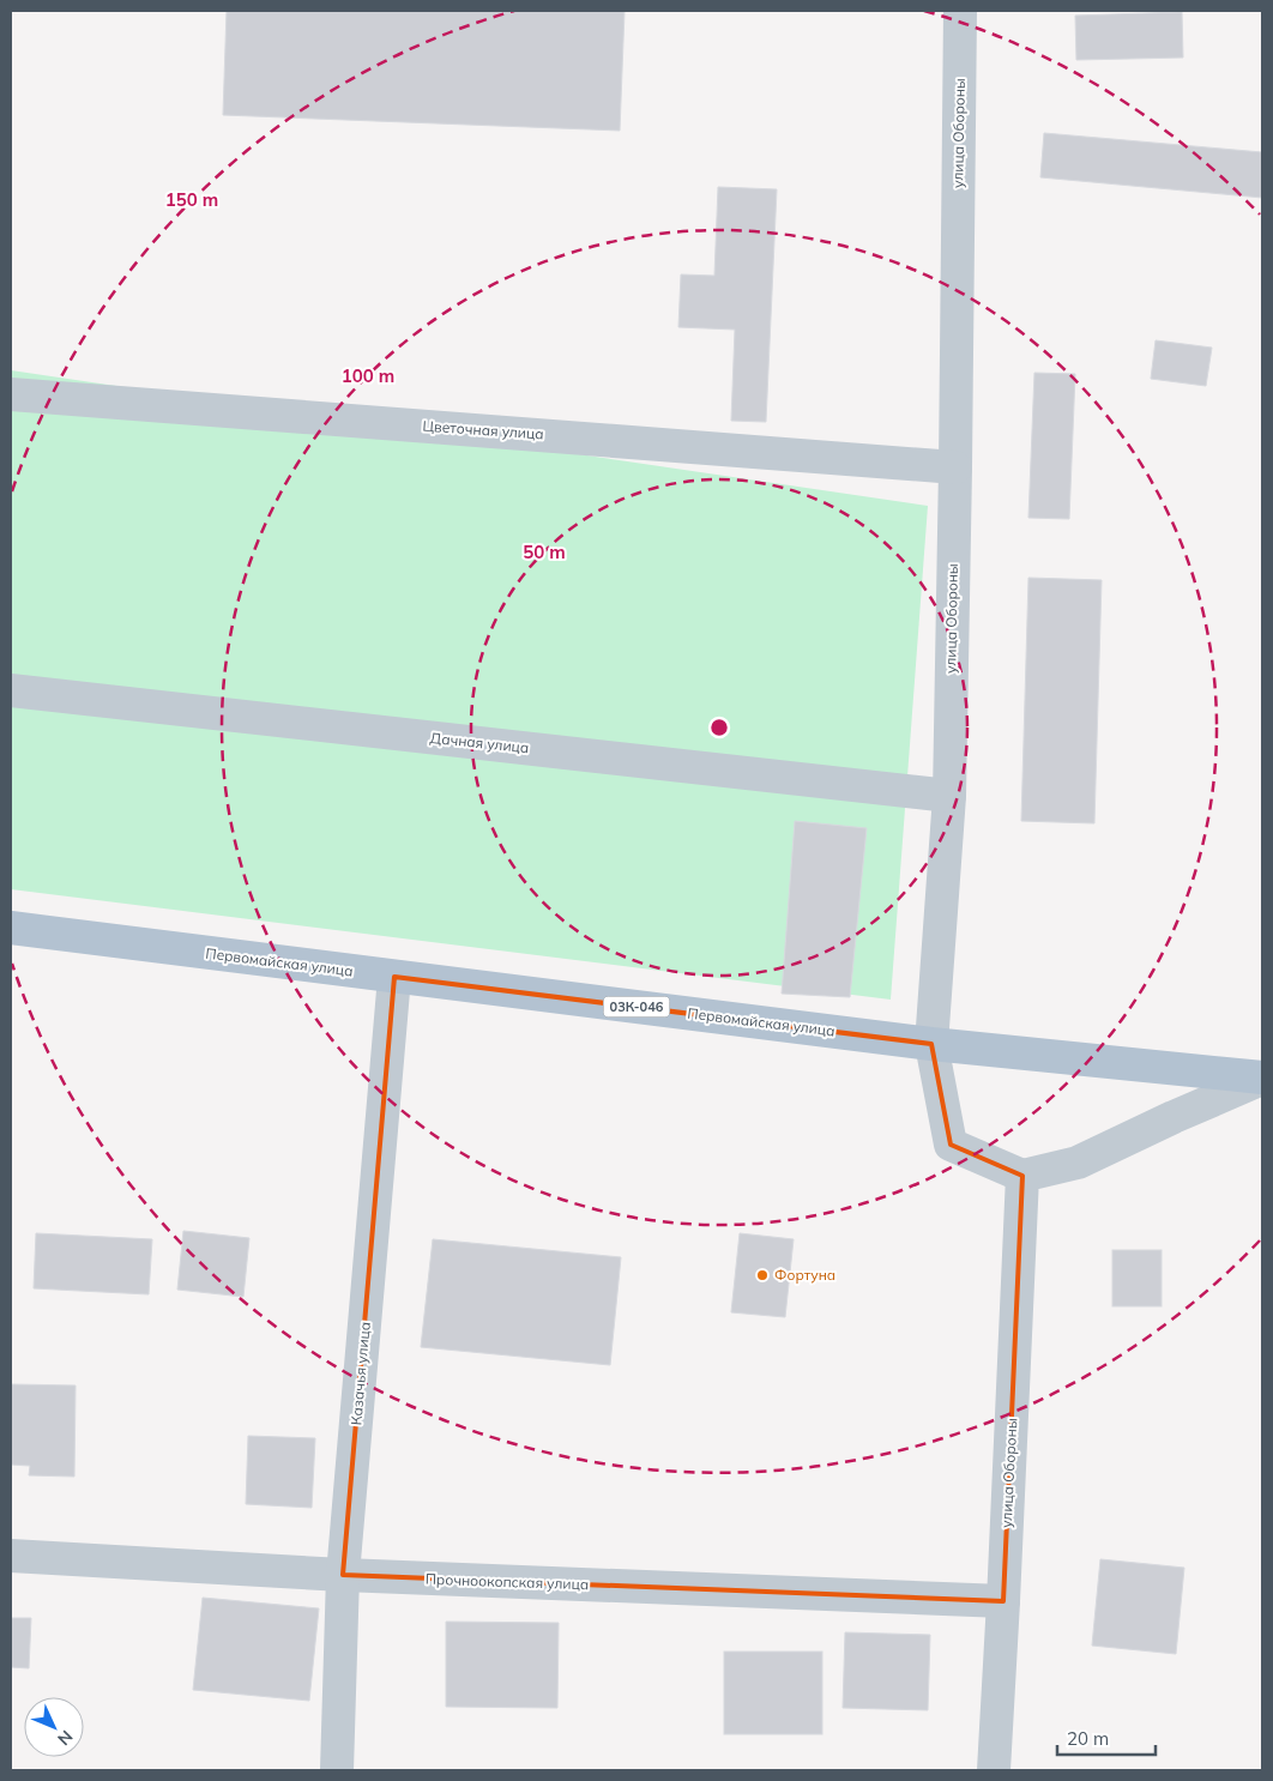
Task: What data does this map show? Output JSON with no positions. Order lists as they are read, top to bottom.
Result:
{
  "streets": {
    "main road": ["Первомайская улица", "03К-046"],
    "street": [
      "улица Обороны",
      "Цветочная улица",
      "Дачная улица",
      "Казачья улица",
      "Прочноокопская улица"
    ]
  },
  "crossings": [
    ["улица Обороны", "Цветочная улица"],
    ["улица Обороны", "Дачная улица"],
    ["улица Обороны", "Первомайская улица"],
    ["улица Обороны", "Прочноокопская улица"],
    ["Первомайская улица", "Казачья улица"],
    ["Казачья улица", "Прочноокопская улица"]
  ],
  "places": ["Фортуна"],
  "scale_bar": "20 m",
  "north": "bottom right",
  "rings": ["150 m", "100 m", "50 m"]
}
